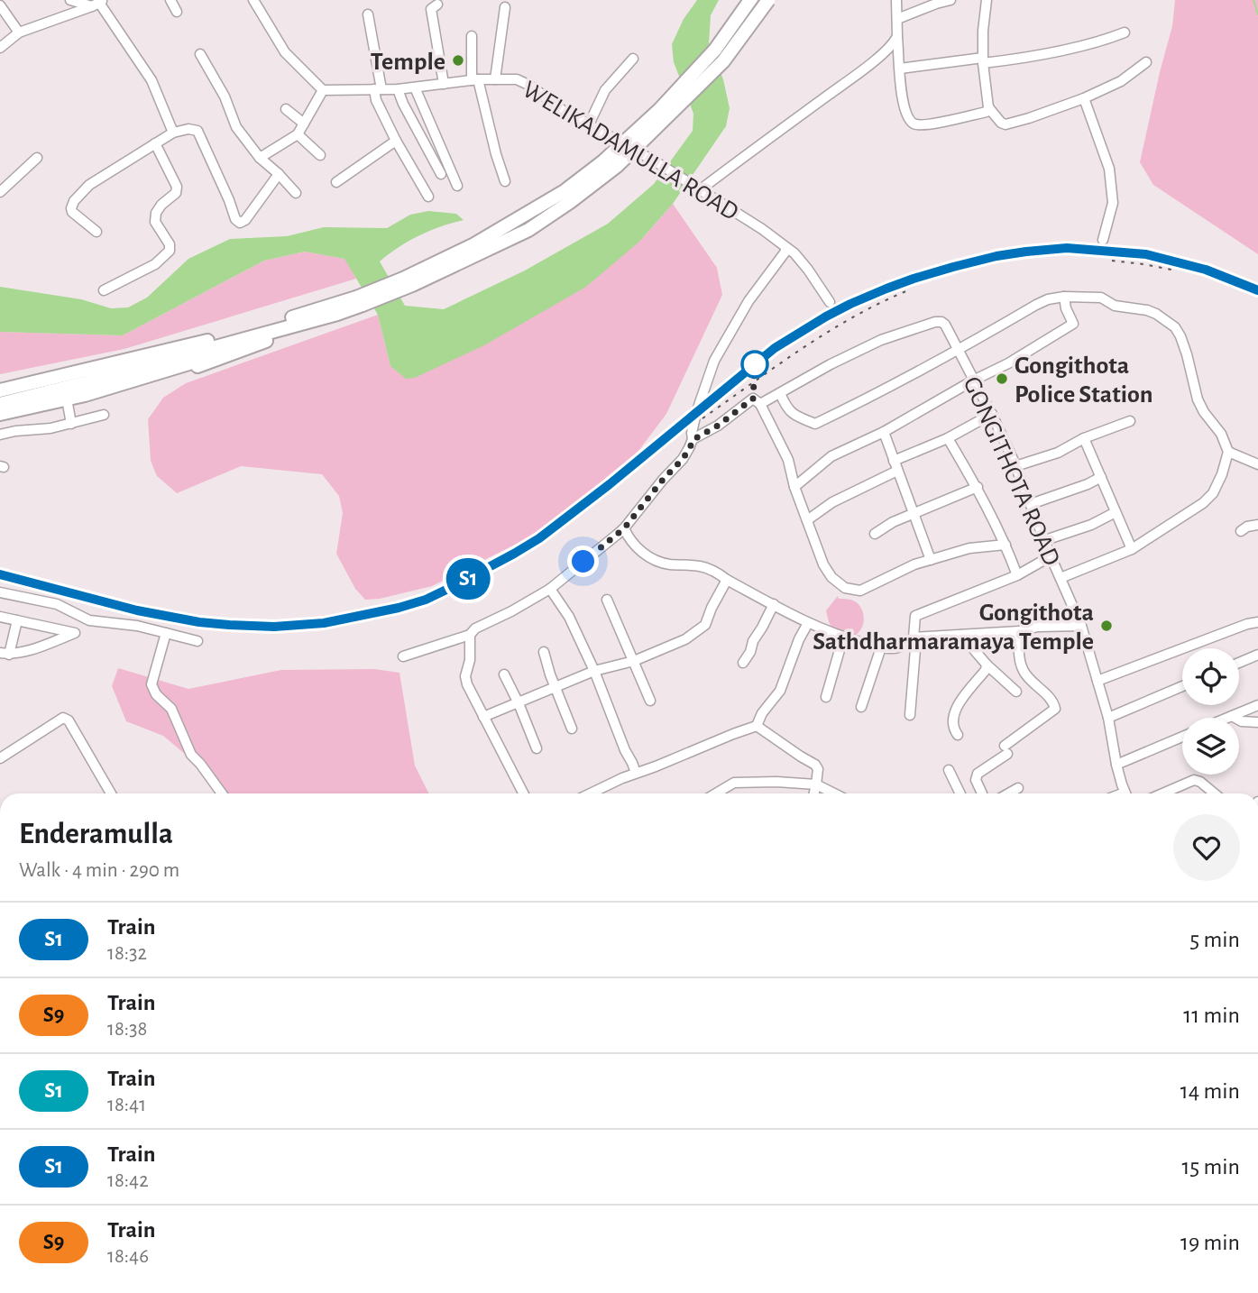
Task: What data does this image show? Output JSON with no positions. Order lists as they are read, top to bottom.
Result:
{
  "streets": {
    "street": ["WELIKADAMULLA ROAD", "GONGITHOTA ROAD"]
  },
  "places": ["Temple", "Gongithota Police Station", "Gongithota Sathdharmaramaya Temple"],
  "page": {
    "on_map": "S1",
    "heading": ["Enderamulla", "Walk · 4 min · 290 m"],
    "list": [
      {
        "mark": "S1",
        "name": "Train",
        "note": "18:32",
        "value": "5 min"
      },
      {
        "mark": "S9",
        "name": "Train",
        "note": "18:38",
        "value": "11 min"
      },
      {
        "mark": "S1",
        "name": "Train",
        "note": "18:41",
        "value": "14 min"
      },
      {
        "mark": "S1",
        "name": "Train",
        "note": "18:42",
        "value": "15 min"
      },
      {
        "mark": "S9",
        "name": "Train",
        "note": "18:46",
        "value": "19 min"
      }
    ]
  }
}
